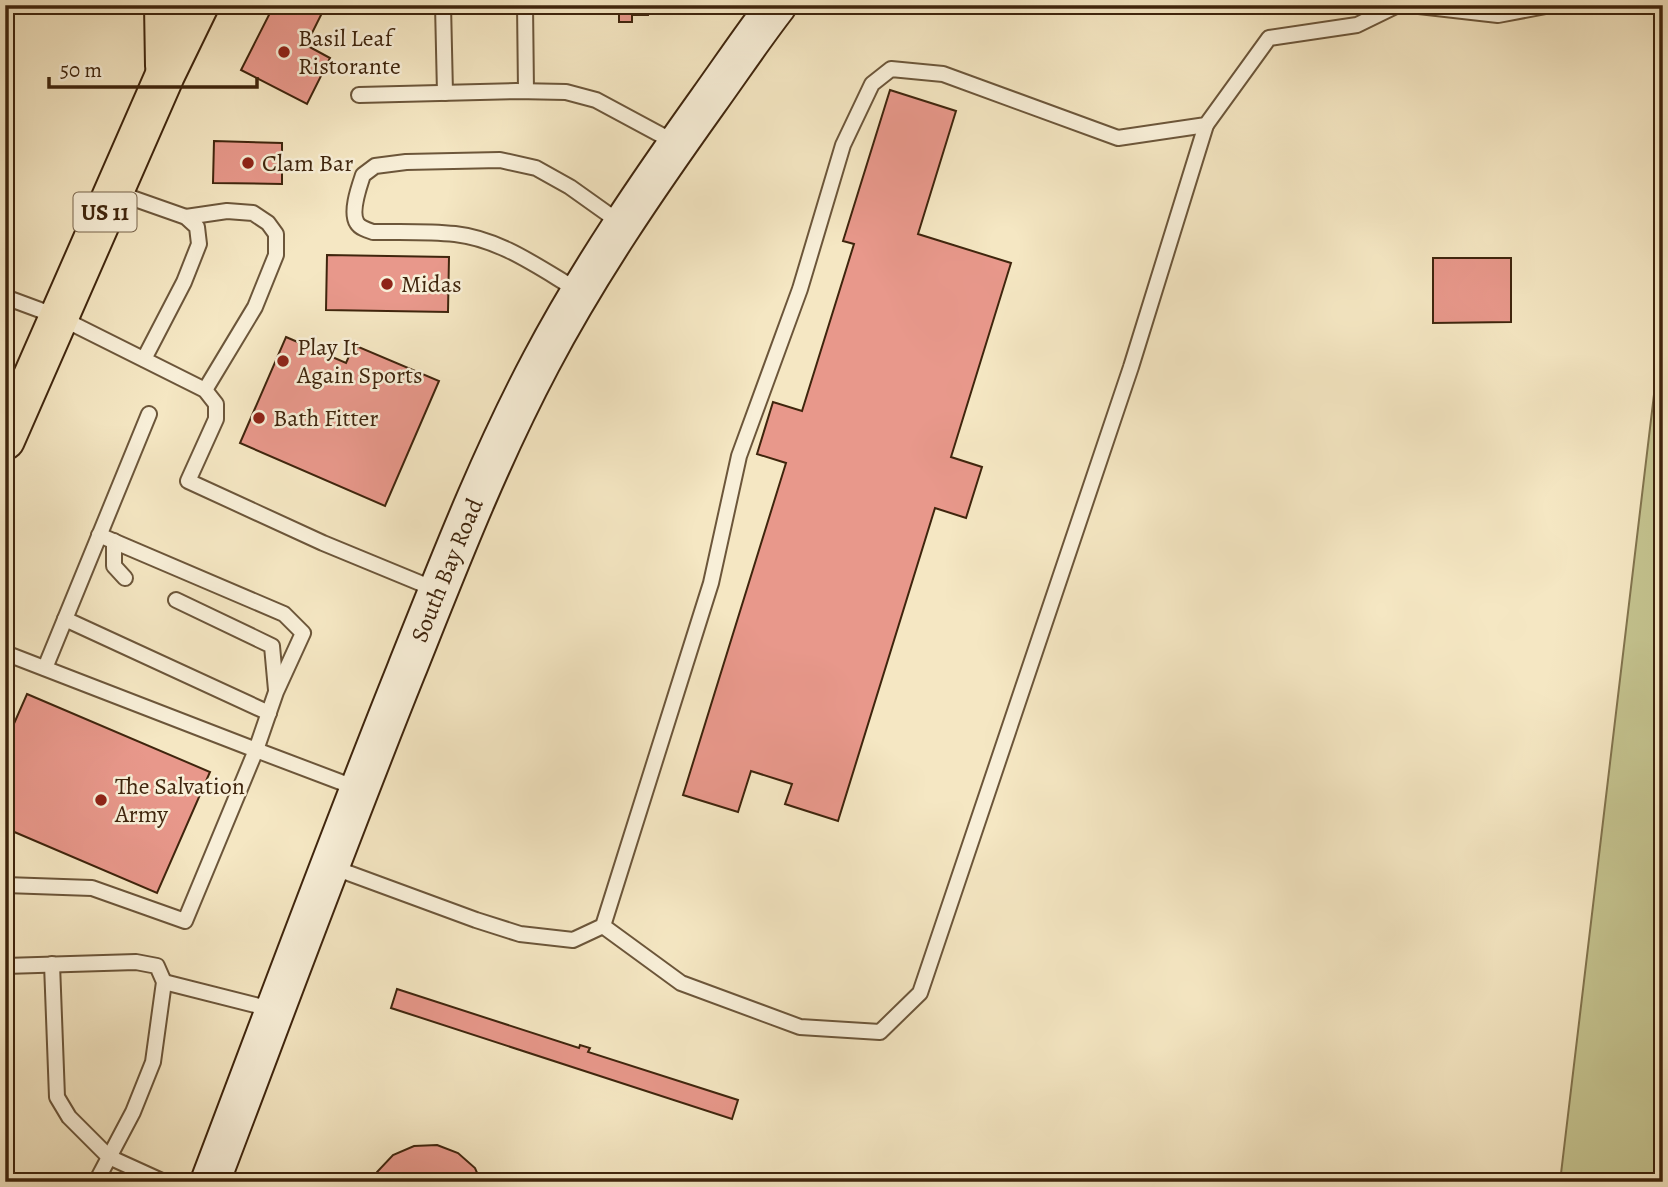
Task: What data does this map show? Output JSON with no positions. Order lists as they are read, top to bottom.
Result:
{
  "streets": {
    "main road": ["US 11", "South Bay Road"]
  },
  "places": [
    "Basil Leaf Ristorante",
    "Clam Bar",
    "Midas",
    "Play It Again Sports",
    "Bath Fitter",
    "The Salvation Army"
  ],
  "scale_bar": "50 m"
}
